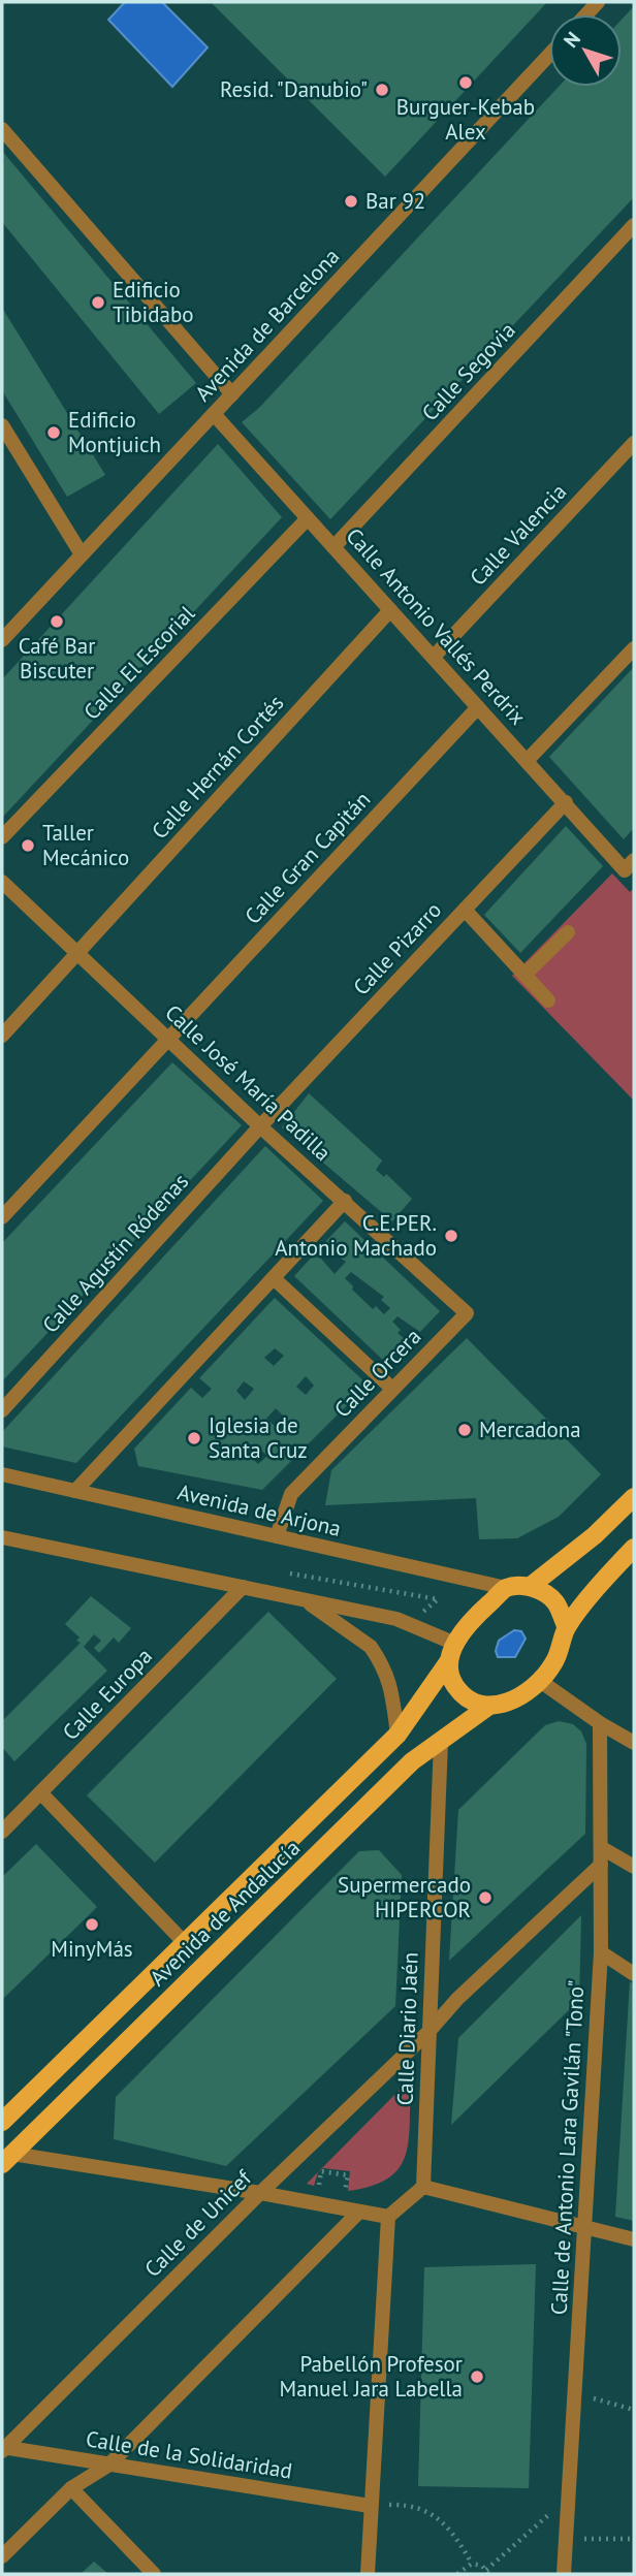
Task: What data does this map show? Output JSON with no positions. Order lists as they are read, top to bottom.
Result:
{
  "streets": {
    "main road": ["Avenida de Andalucía"],
    "street": [
      "Avenida de Barcelona",
      "Calle Segovia",
      "Calle Valencia",
      "Calle Antonio Vallés Perdrix",
      "Calle El Escorial",
      "Calle Hernán Cortés",
      "Calle Gran Capitán",
      "Calle Pizarro",
      "Calle José María Padilla",
      "Calle Agustín Ródenas",
      "Calle Orcera",
      "Avenida de Arjona",
      "Calle Europa",
      "Calle Diario Jaén",
      "Calle de Antonio Lara Gavilán \"Tono\"",
      "Calle de Unicef",
      "Calle de la Solidaridad"
    ]
  },
  "crossings": [
    ["Avenida de Barcelona", "Calle Antonio Vallés Perdrix"],
    ["Calle Segovia", "Calle Antonio Vallés Perdrix"],
    ["Calle Valencia", "Calle Antonio Vallés Perdrix"],
    ["Calle Antonio Vallés Perdrix", "Calle El Escorial"],
    ["Calle Antonio Vallés Perdrix", "Calle Hernán Cortés"],
    ["Calle Antonio Vallés Perdrix", "Calle Gran Capitán"],
    ["Calle Antonio Vallés Perdrix", "Calle Pizarro"],
    ["Calle Hernán Cortés", "Calle José María Padilla"],
    ["Calle Gran Capitán", "Calle José María Padilla"],
    ["Calle Pizarro", "Calle José María Padilla"],
    ["Calle Pizarro", "Calle Agustín Ródenas"],
    ["Calle José María Padilla", "Calle Agustín Ródenas"],
    ["Calle José María Padilla", "Calle Orcera"],
    ["Calle Orcera", "Avenida de Arjona"],
    ["Avenida de Arjona", "Avenida de Andalucía"],
    ["Avenida de Andalucía", "Calle Diario Jaén"],
    ["Calle Diario Jaén", "Calle de Unicef"],
    ["Calle de Antonio Lara Gavilán \"Tono\"", "Calle de Unicef"],
    ["Calle de Unicef", "Calle de la Solidaridad"]
  ],
  "places": [
    "Burguer-Kebab Alex",
    "Resid. \"Danubio\"",
    "Bar 92",
    "Edificio Tibidabo",
    "Edificio Montjuich",
    "Café Bar Biscuter",
    "Taller Mecánico",
    "C.E.PER. Antonio Machado",
    "Mercadona",
    "Iglesia de Santa Cruz",
    "Supermercado HIPERCOR",
    "MinyMás",
    "Pabellón Profesor Manuel Jara Labella"
  ],
  "north": "top left"
}
